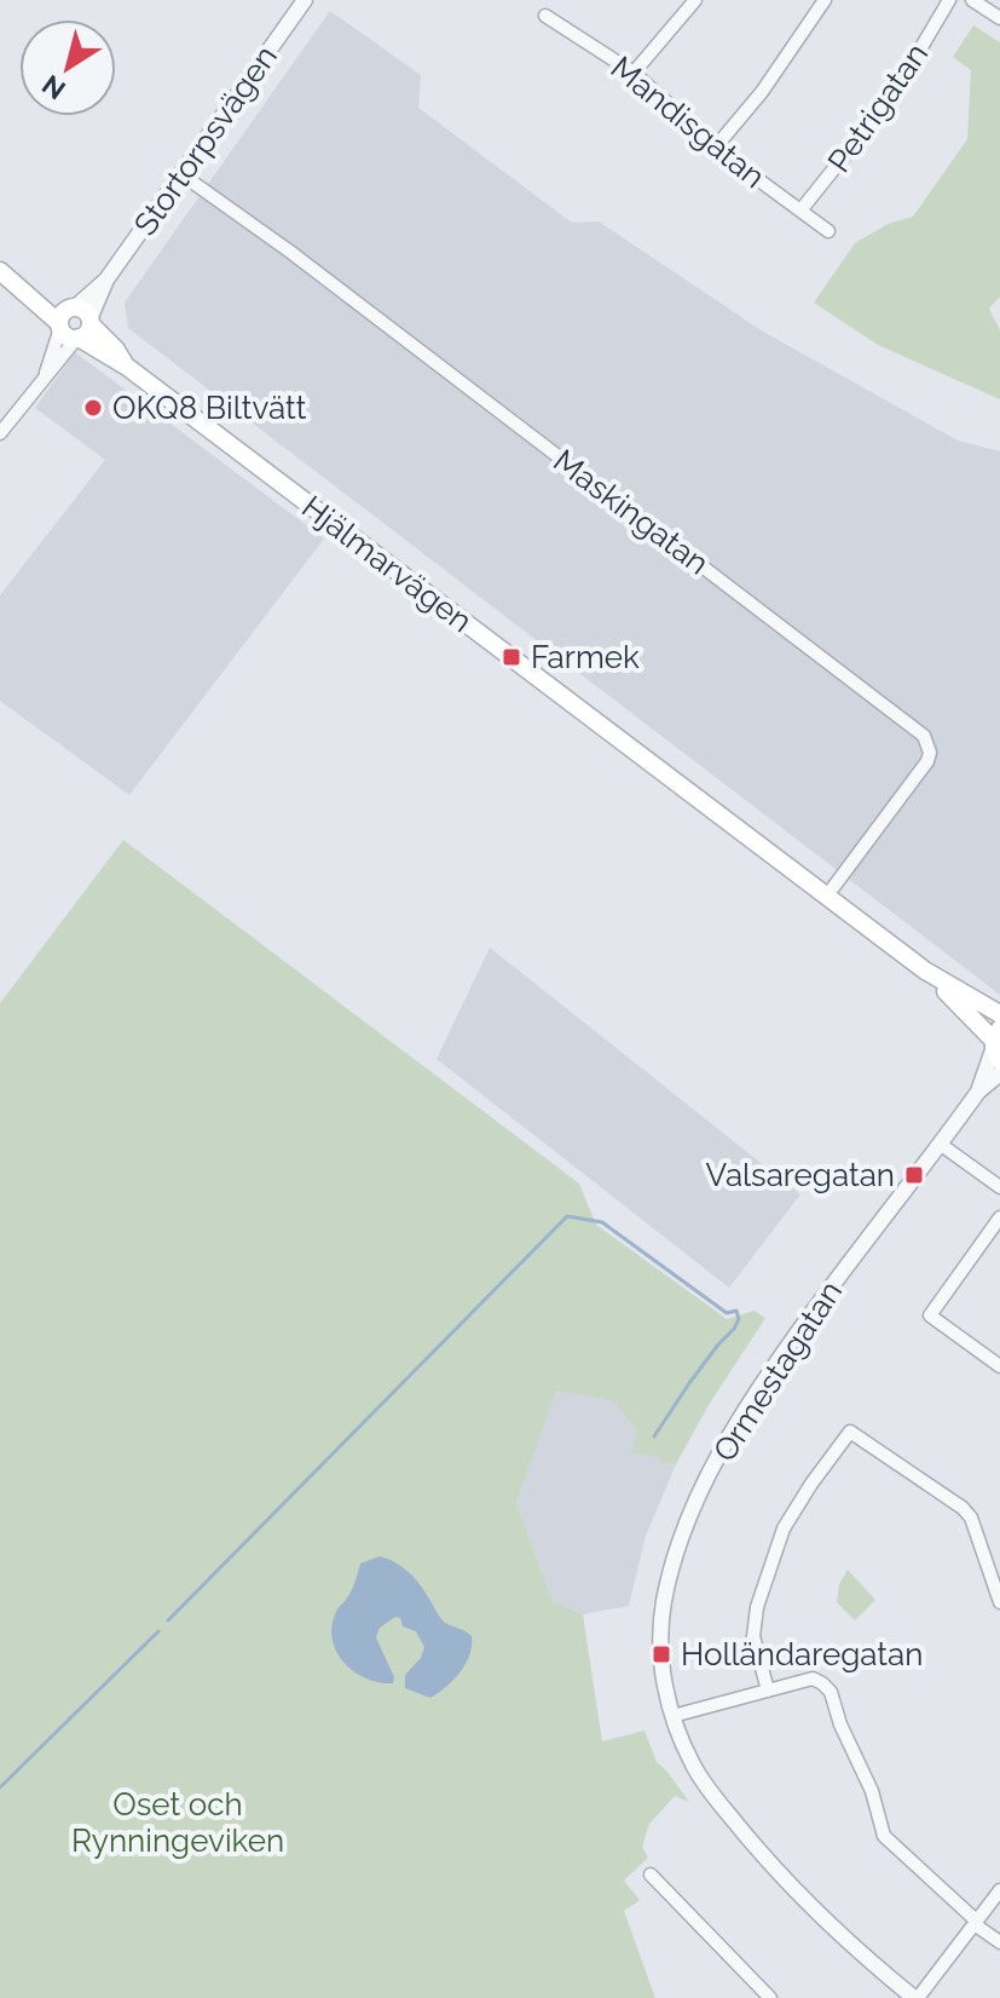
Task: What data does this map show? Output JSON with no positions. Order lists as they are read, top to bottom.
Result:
{
  "streets": {
    "main road": ["Hjälmarvägen"],
    "street": [
      "Petrigatan",
      "Mandisgatan",
      "Stortorpsvägen",
      "Maskingatan",
      "Ormestagatan"
    ]
  },
  "crossings": [
    ["Petrigatan", "Mandisgatan"],
    ["Stortorpsvägen", "Maskingatan"],
    ["Stortorpsvägen", "Hjälmarvägen"],
    ["Maskingatan", "Hjälmarvägen"],
    ["Hjälmarvägen", "Ormestagatan"]
  ],
  "parks": ["Oset och Rynningeviken"],
  "places": {
    "other": ["OKQ8 Biltvätt"],
    "transit": ["Farmek", "Valsaregatan", "Holländaregatan"]
  },
  "north": "bottom left"
}
